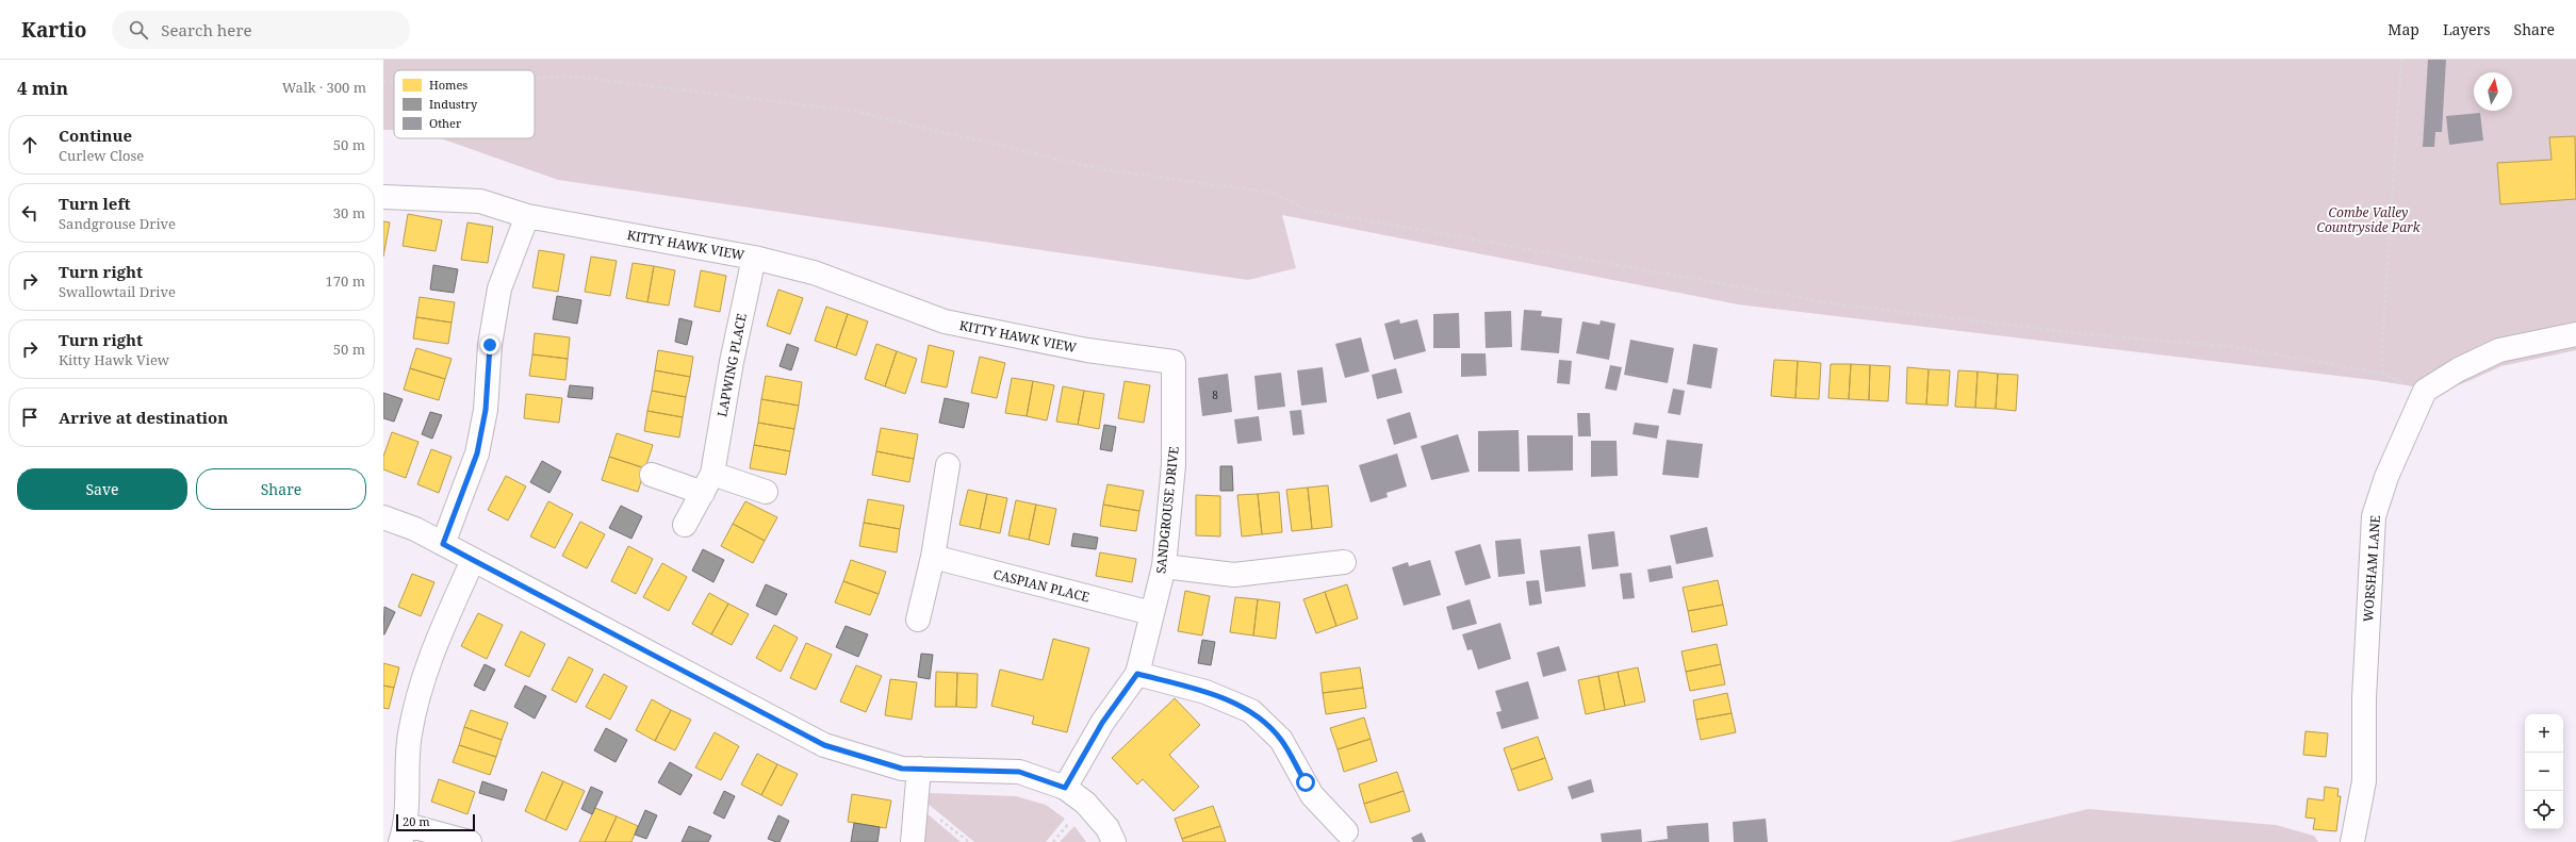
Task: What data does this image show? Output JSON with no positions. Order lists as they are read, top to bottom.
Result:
{
  "streets": {
    "street": [
      "KITTY HAWK VIEW",
      "LAPWING PLACE",
      "SANDGROUSE DRIVE",
      "WORSHAM LANE",
      "CASPIAN PLACE"
    ]
  },
  "crossings": [
    ["KITTY HAWK VIEW", "LAPWING PLACE"],
    ["KITTY HAWK VIEW", "SANDGROUSE DRIVE"],
    ["SANDGROUSE DRIVE", "CASPIAN PLACE"]
  ],
  "parks": ["Combe Valley Countryside Park"],
  "house_numbers": ["8"],
  "legend": ["Homes", "Industry", "Other"],
  "scale_bar": "20 m",
  "north": "top",
  "page": {
    "header": "Kartio",
    "search": "Search here",
    "nav": ["Map", "Layers", "Share"],
    "heading": ["4 min", "Walk · 300 m"],
    "list": [
      ["Continue", "Curlew Close", "50 m"],
      ["Turn left", "Sandgrouse Drive", "30 m"],
      ["Turn right", "Swallowtail Drive", "170 m"],
      ["Turn right", "Kitty Hawk View", "50 m"],
      "Arrive at destination"
    ],
    "buttons": ["Save", "Share"],
    "map_buttons": ["+", "−"],
    "scale": "20 m"
  }
}
